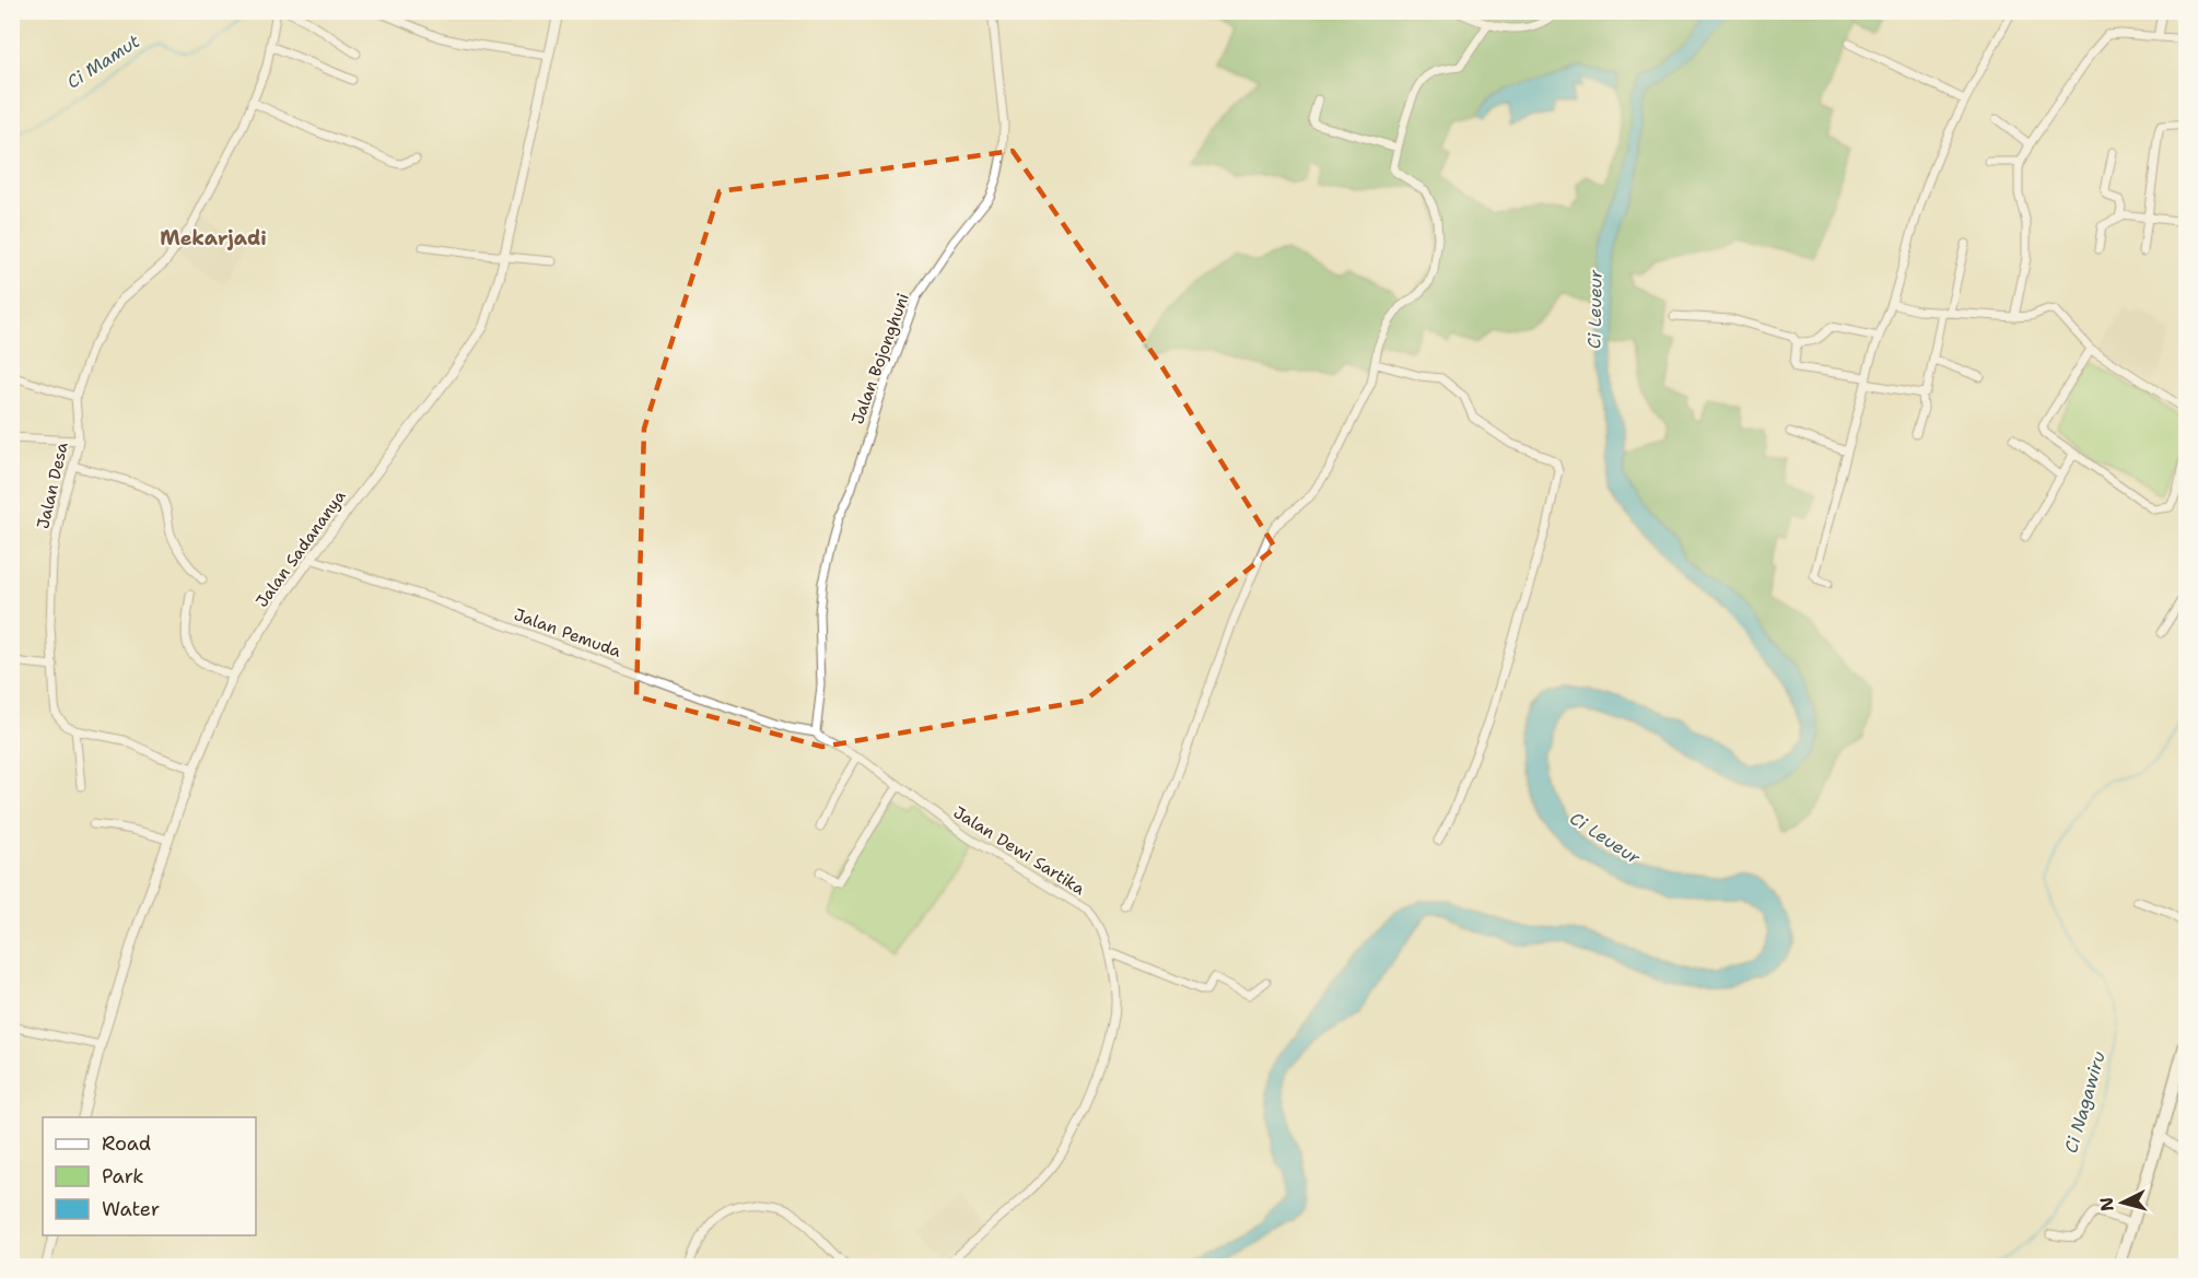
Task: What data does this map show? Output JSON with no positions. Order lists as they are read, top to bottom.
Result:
{
  "streets": {
    "street": [
      "Jalan Bojonghuni",
      "Jalan Desa",
      "Jalan Sadananya",
      "Jalan Pemuda",
      "Jalan Dewi Sartika"
    ]
  },
  "crossings": [
    ["Jalan Bojonghuni", "Jalan Pemuda"],
    ["Jalan Bojonghuni", "Jalan Dewi Sartika"],
    ["Jalan Sadananya", "Jalan Pemuda"],
    ["Jalan Pemuda", "Jalan Dewi Sartika"]
  ],
  "districts": ["Mekarjadi"],
  "water": ["Ci Mamut", "Ci Leueur", "Ci Nagawiru"],
  "legend": ["Road", "Park", "Water"],
  "north": "left"
}
